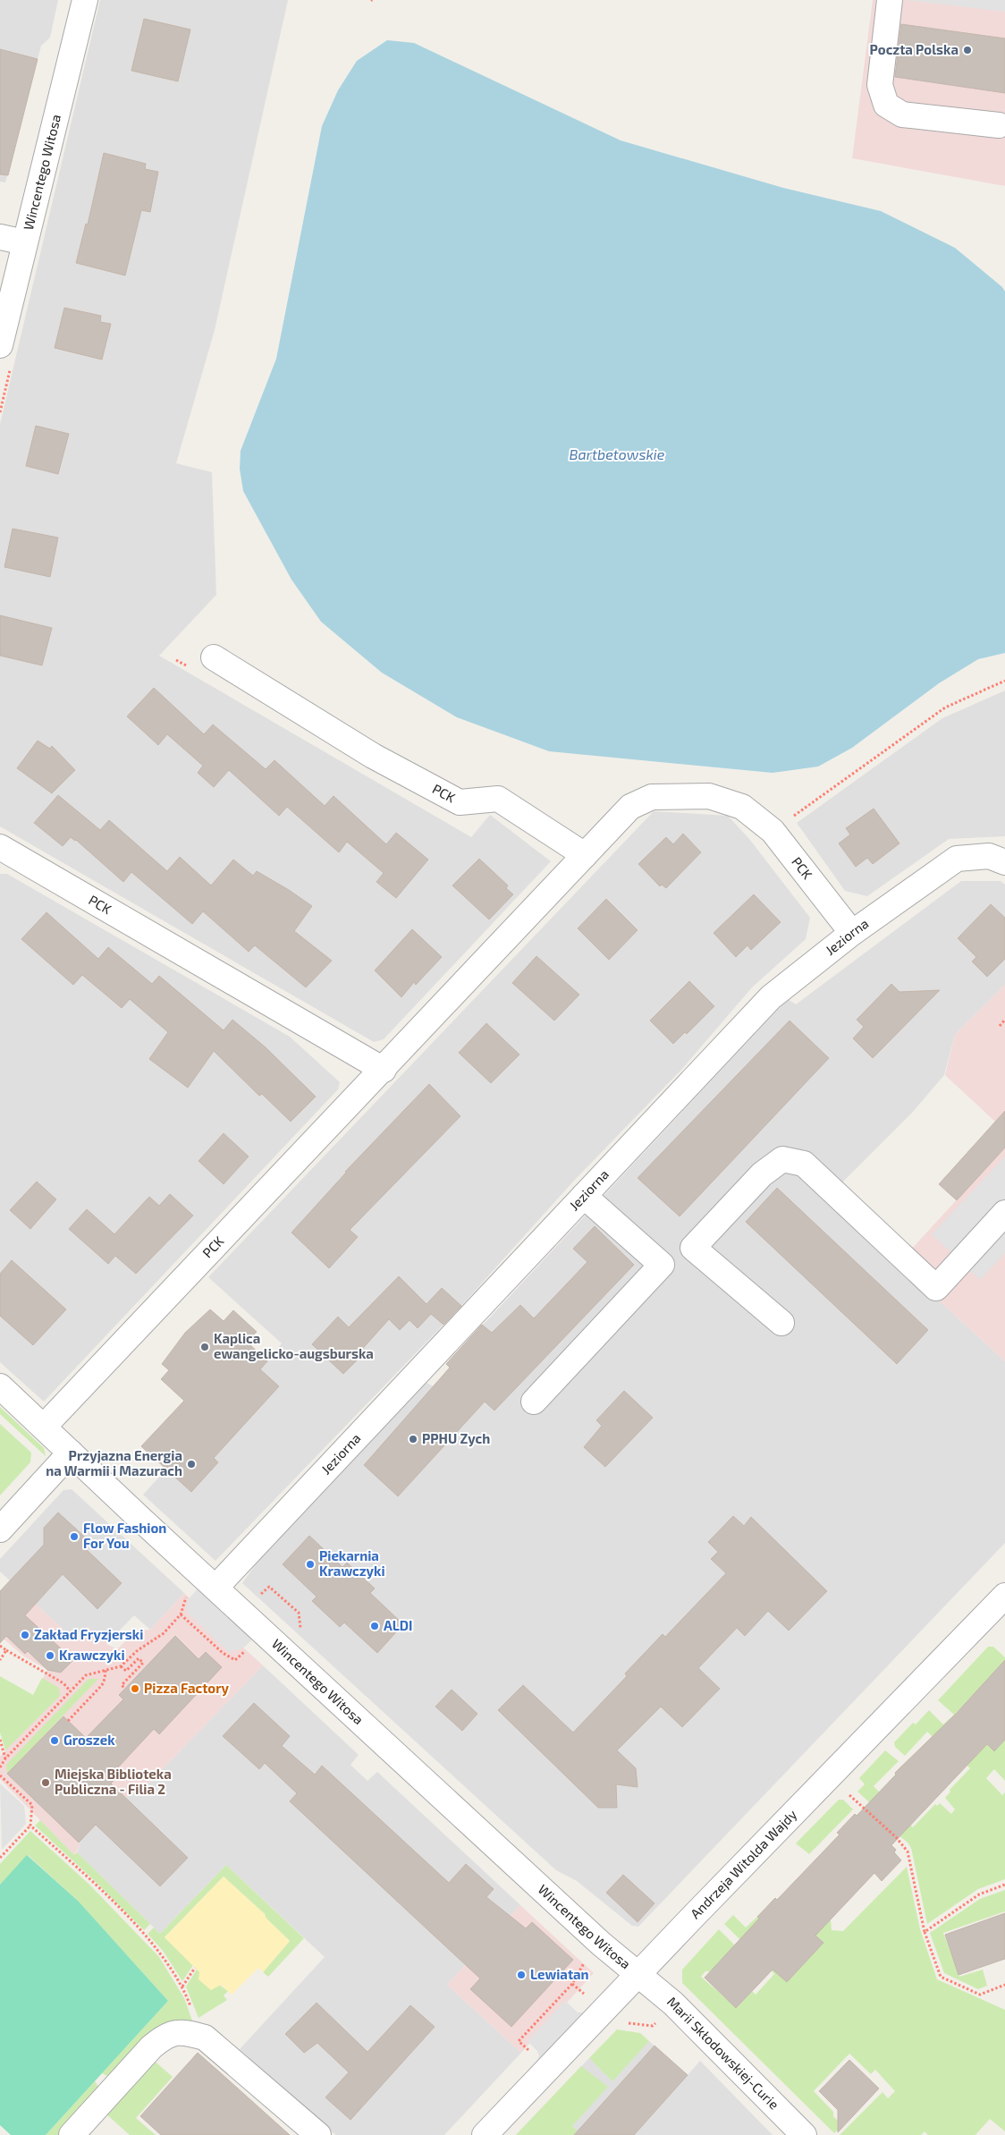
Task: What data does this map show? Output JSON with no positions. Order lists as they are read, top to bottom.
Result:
{
  "streets": {
    "street": [
      "Wincentego Witosa",
      "PCK",
      "Jeziorna",
      "Andrzeja Witolda Wajdy",
      "Marii Skłodowskiej-Curie"
    ]
  },
  "crossings": [
    ["Wincentego Witosa", "PCK"],
    ["Wincentego Witosa", "Jeziorna"],
    ["Wincentego Witosa", "Andrzeja Witolda Wajdy"],
    ["Wincentego Witosa", "Marii Skłodowskiej-Curie"],
    ["PCK", "Jeziorna"],
    ["Andrzeja Witolda Wajdy", "Marii Skłodowskiej-Curie"]
  ],
  "water": ["Bartbetowskie"],
  "places": [
    "Poczta Polska",
    "Kaplica ewangelicko-augsburska",
    "PPHU Zych",
    "Przyjazna Energia na Warmii i Mazurach",
    "Flow Fashion For You",
    "Piekarnia Krawczyki",
    "ALDI",
    "Zakład Fryzjerski",
    "Krawczyki",
    "Pizza Factory",
    "Groszek",
    "Miejska Biblioteka Publiczna - Filia 2",
    "Lewiatan"
  ]
}
